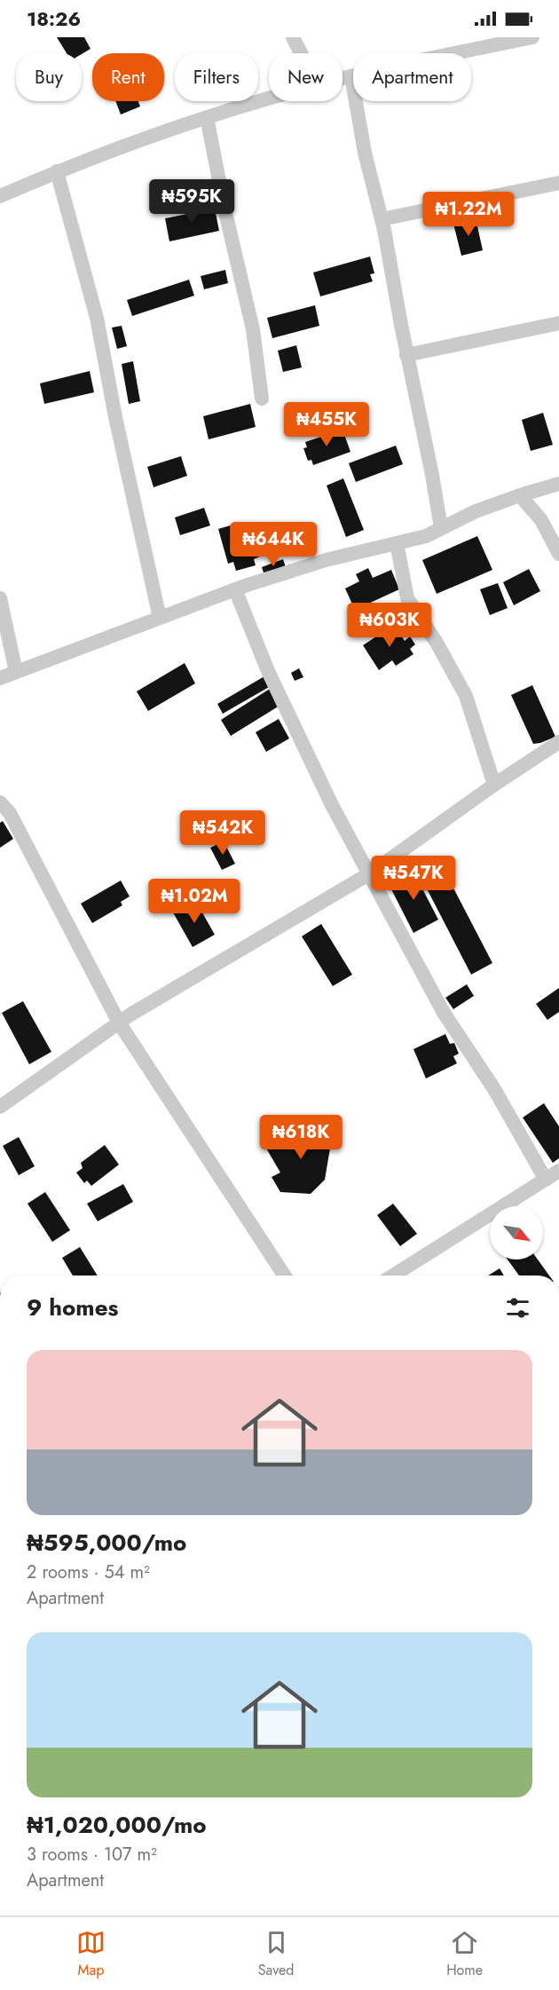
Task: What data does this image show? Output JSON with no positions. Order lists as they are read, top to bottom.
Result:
{
  "north": "bottom right",
  "page": {
    "status": "18:26",
    "chip": [
      "Buy",
      "Rent",
      "Filters",
      "New",
      "Apartment"
    ],
    "price": [
      "₦595K",
      "₦1.22M",
      "₦455K",
      "₦644K",
      "₦603K",
      "₦542K",
      "₦547K",
      "₦1.02M",
      "₦618K"
    ],
    "heading": "9 homes",
    "list": [
      {
        "name": "₦595,000/mo",
        "note": "2 rooms · 54 m² · Apartment"
      },
      {
        "name": "₦1,020,000/mo",
        "note": "3 rooms · 107 m² · Apartment"
      }
    ],
    "tabs": ["Map", "Saved", "Home"]
  }
}
